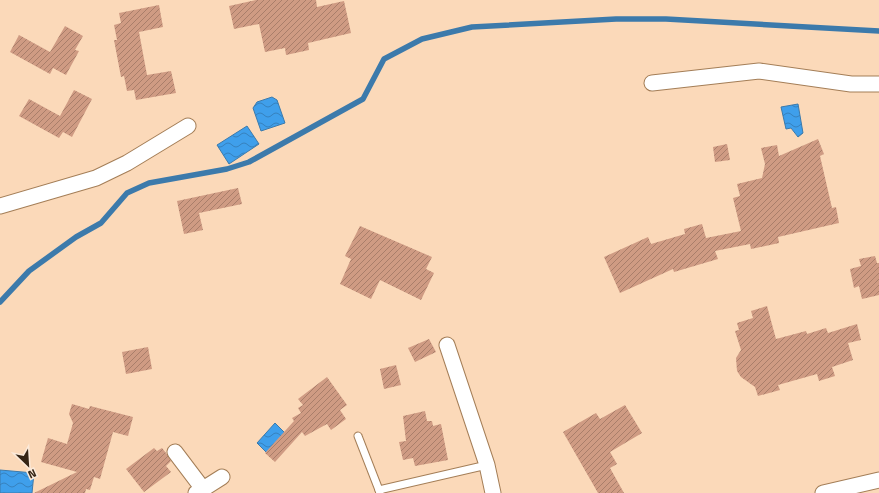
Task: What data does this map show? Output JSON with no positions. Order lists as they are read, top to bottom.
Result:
{
  "north": "bottom right"
}
